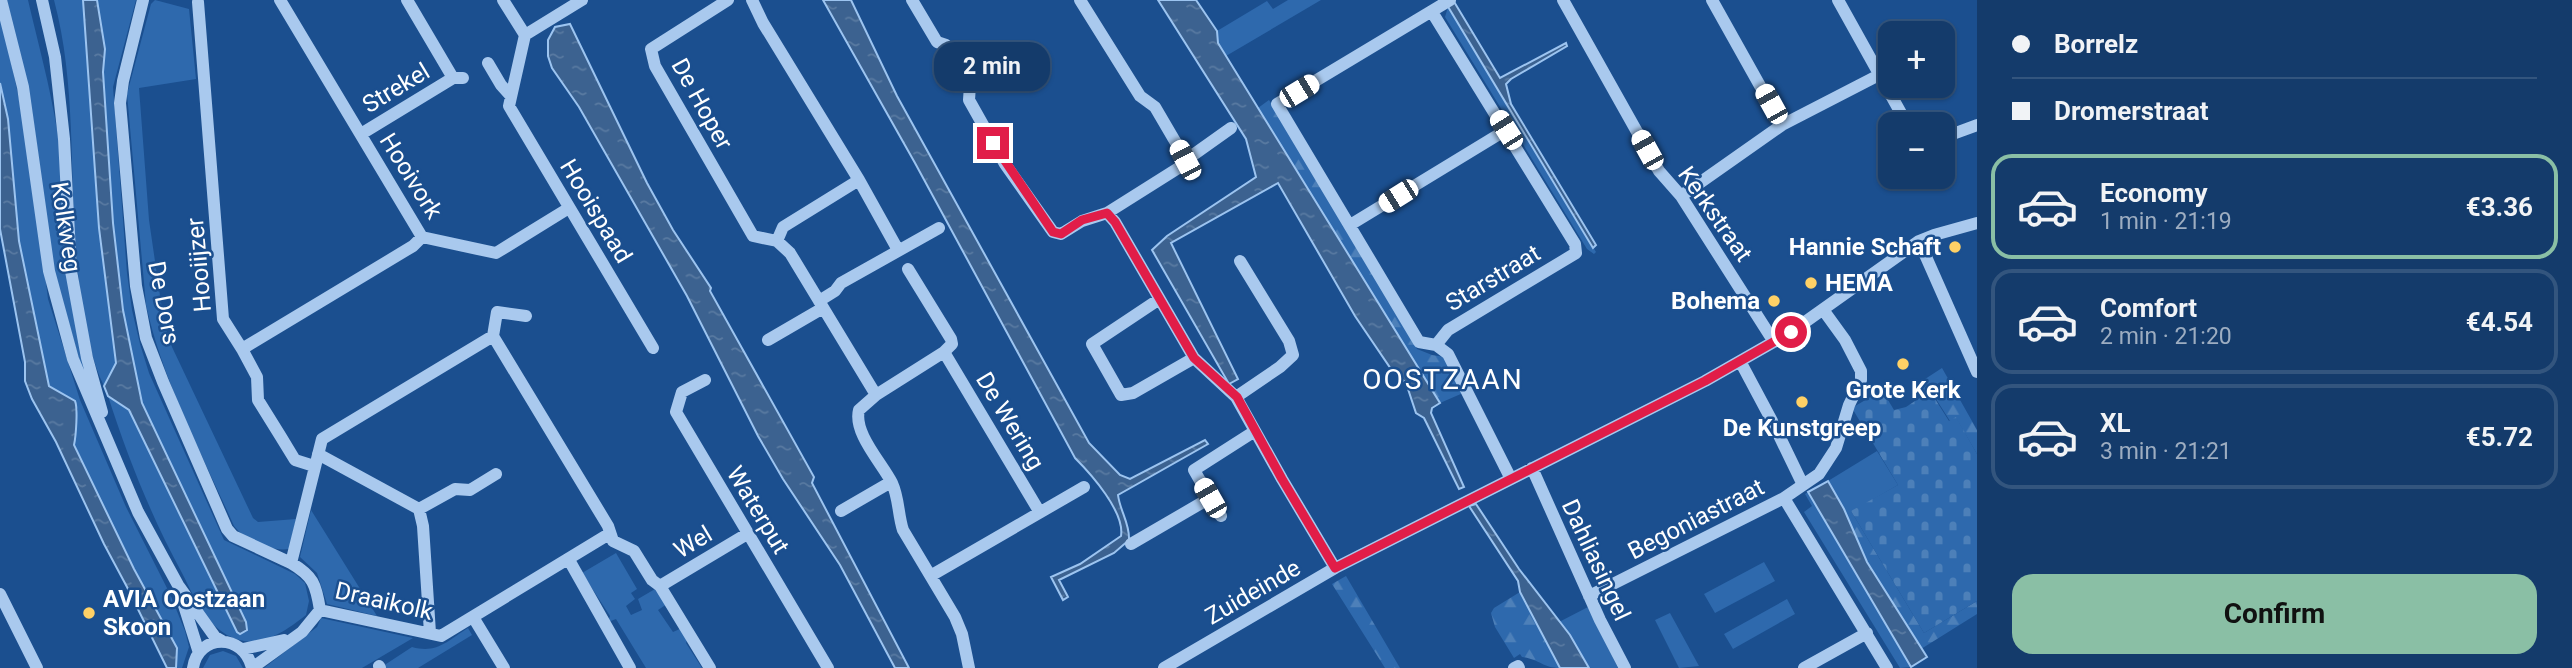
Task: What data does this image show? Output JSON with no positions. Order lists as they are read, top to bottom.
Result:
{
  "streets": {
    "street": [
      "Strekel",
      "De Hoper",
      "Hooivork",
      "Hooispaad",
      "Kerkstraat",
      "Kolkweg",
      "Hooiijzer",
      "Starstraat",
      "De Dors",
      "De Wering",
      "Waterput",
      "Begoniastraat",
      "Wel",
      "Dahliasingel",
      "Zuideinde",
      "Draaikolk"
    ]
  },
  "crossings": [
    ["Strekel", "Hooivork"],
    ["Hooivork", "Hooispaad"],
    ["Kerkstraat", "Zuideinde"],
    ["De Dors", "Draaikolk"],
    ["Waterput", "Wel"],
    ["Begoniastraat", "Dahliasingel"],
    ["Begoniastraat", "Zuideinde"],
    ["Dahliasingel", "Zuideinde"]
  ],
  "districts": ["OOSTZAAN"],
  "places": [
    "Hannie Schaft",
    "HEMA",
    "Bohema",
    "Grote Kerk",
    "De Kunstgreep",
    "AVIA Oostzaan Skoon"
  ],
  "page": {
    "banner": ["Borrelz", "Dromerstraat"],
    "map_buttons": ["+", "−"],
    "bubble": "2 min",
    "list": [
      {
        "name": "Economy",
        "note": "1 min · 21:19",
        "value": "€3.36"
      },
      {
        "name": "Comfort",
        "note": "2 min · 21:20",
        "value": "€4.54"
      },
      {
        "name": "XL",
        "note": "3 min · 21:21",
        "value": "€5.72"
      }
    ],
    "buttons": "Confirm"
  }
}
